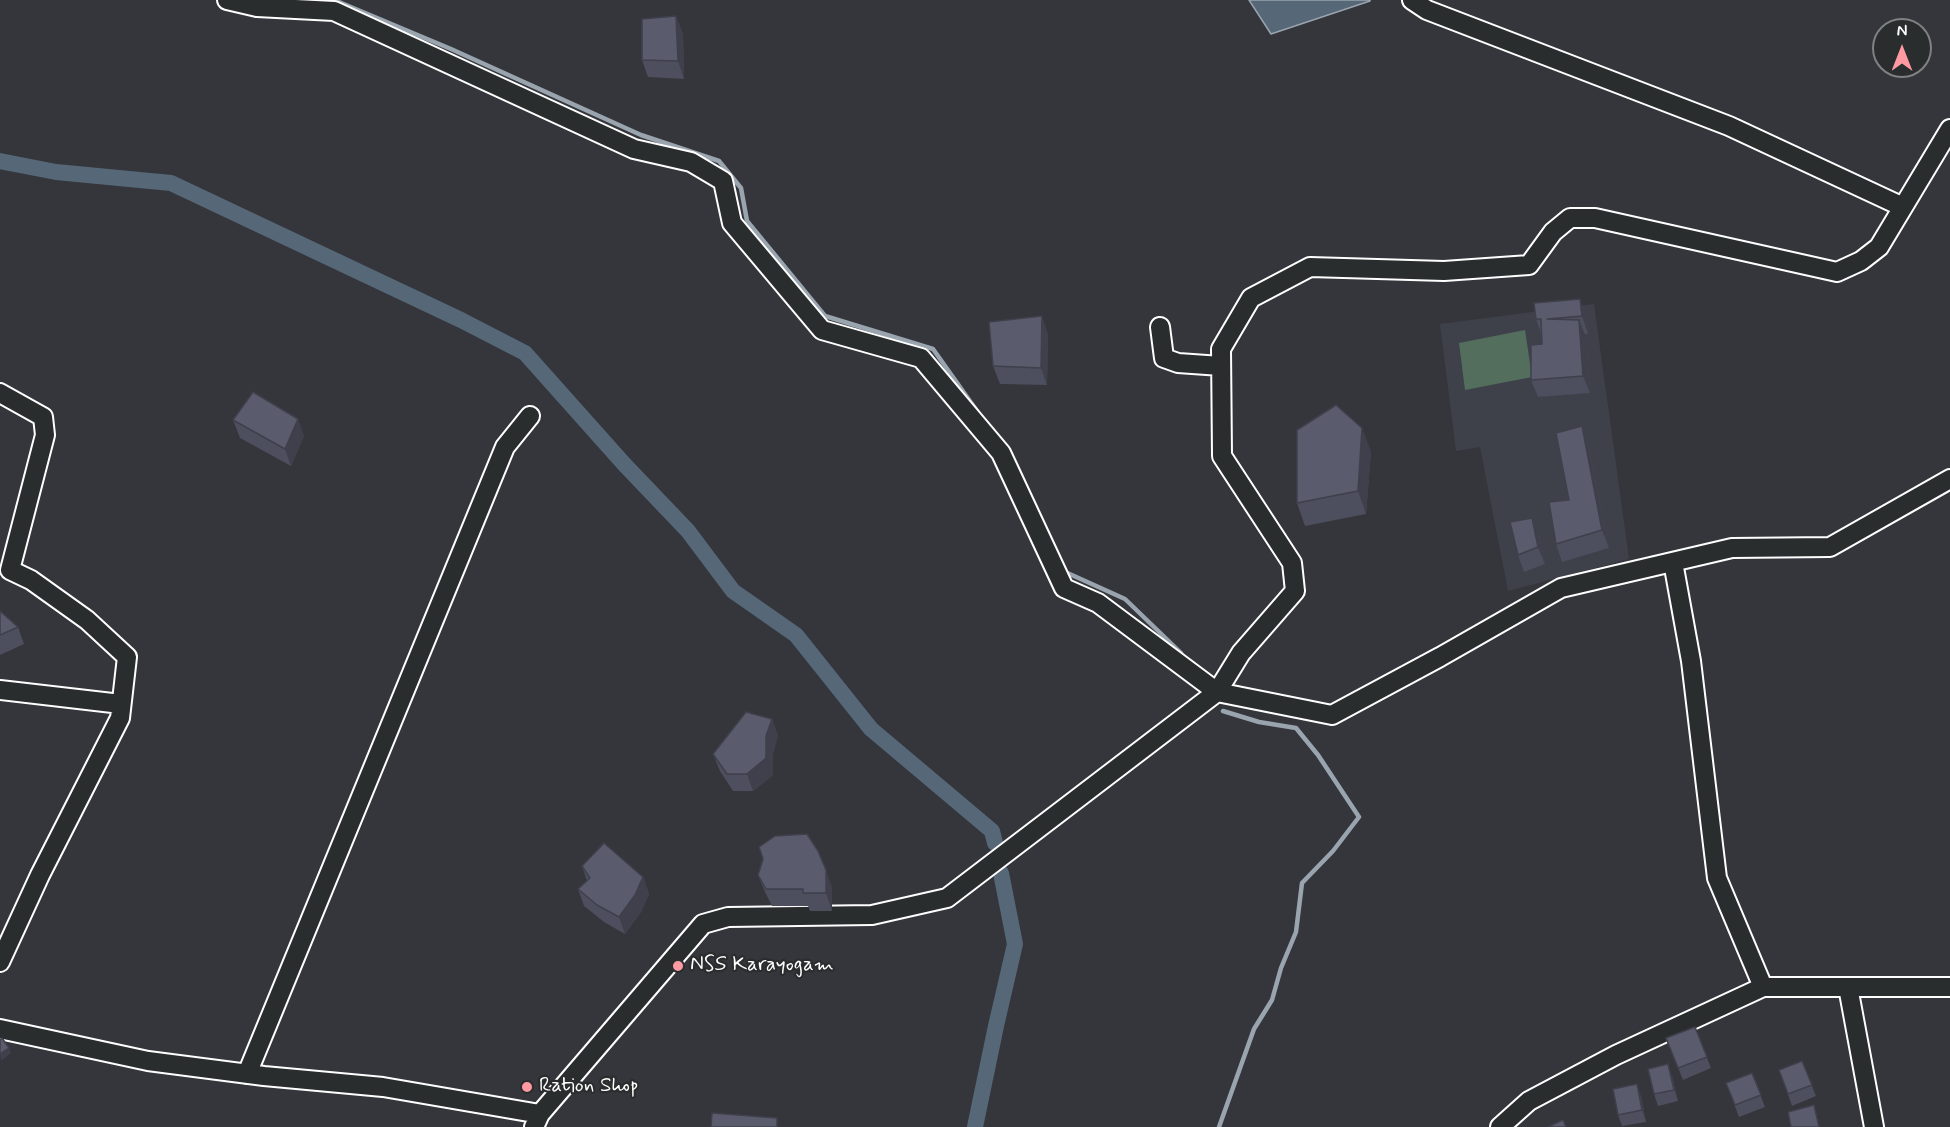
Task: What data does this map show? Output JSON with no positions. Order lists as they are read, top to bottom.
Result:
{
  "places": ["NSS Karayogam", "Ration Shop"],
  "north": "top"
}
